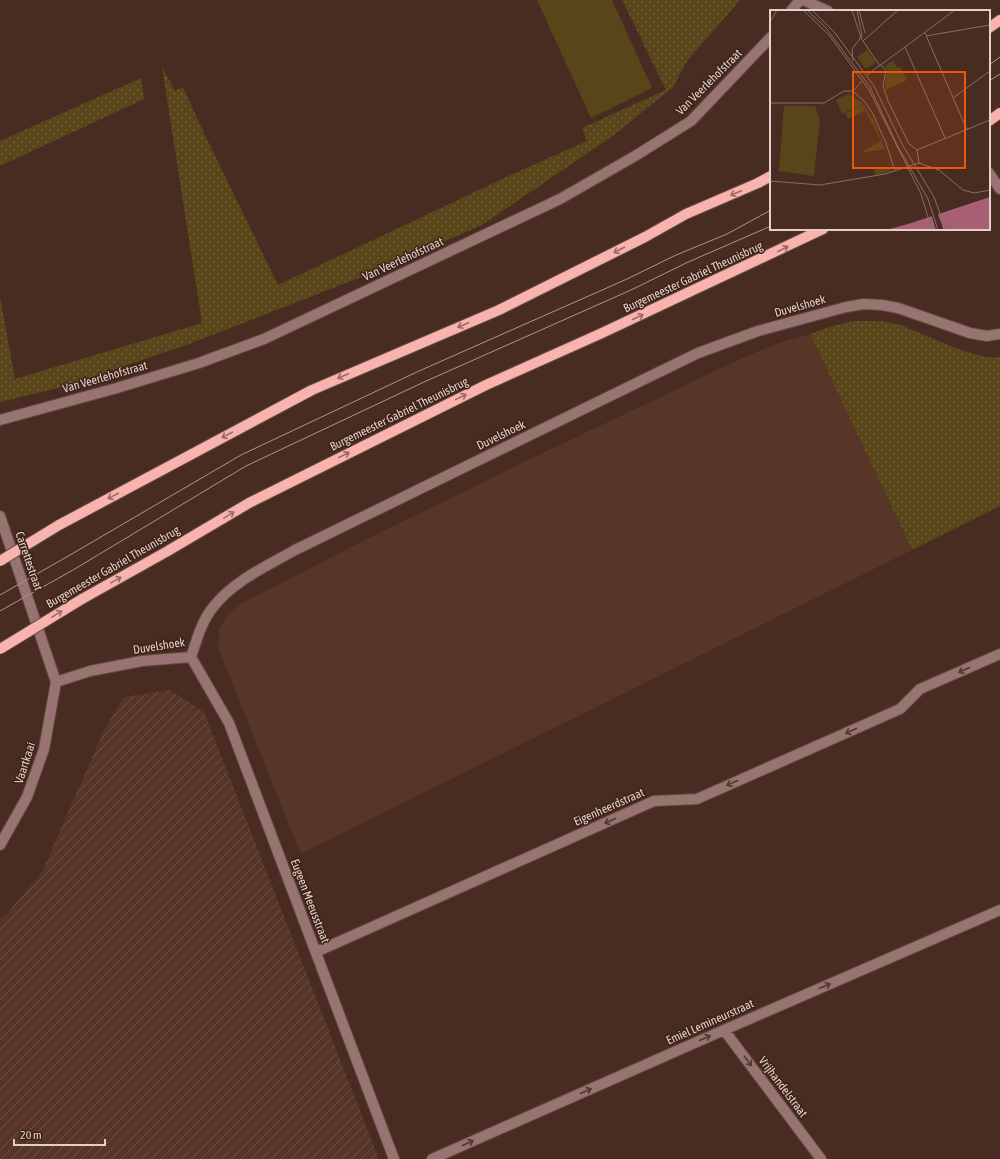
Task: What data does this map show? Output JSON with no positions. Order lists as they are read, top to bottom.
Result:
{
  "streets": {
    "main road": ["Burgemeester Gabriel Theunisbrug"],
    "street": [
      "Van Veerlehofstraat",
      "Duvelshoek",
      "Carrettestraat",
      "Vaartkaai",
      "Eigenheerdstraat",
      "Eugeen Meeusstraat",
      "Emiel Lemineurstraat",
      "Vrijhandelstraat"
    ]
  },
  "crossings": [
    ["Duvelshoek", "Carrettestraat"],
    ["Duvelshoek", "Vaartkaai"],
    ["Duvelshoek", "Eugeen Meeusstraat"],
    ["Carrettestraat", "Vaartkaai"],
    ["Eigenheerdstraat", "Eugeen Meeusstraat"],
    ["Emiel Lemineurstraat", "Vrijhandelstraat"]
  ],
  "one_way": ["Eigenheerdstraat", "Emiel Lemineurstraat", "Vrijhandelstraat"],
  "scale_bar": "20 m"
}
